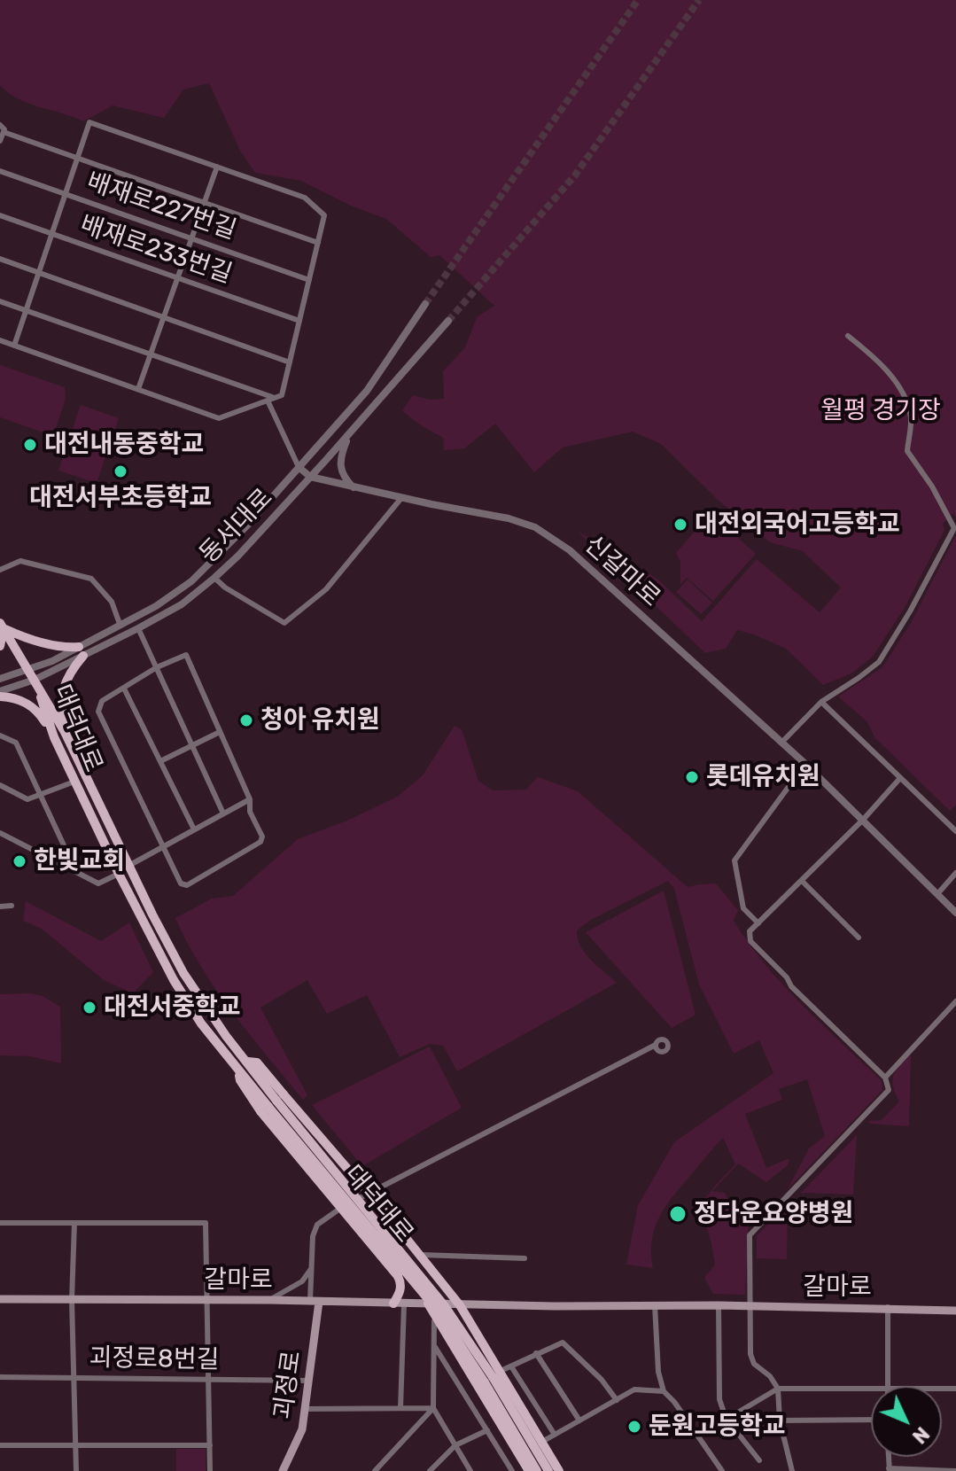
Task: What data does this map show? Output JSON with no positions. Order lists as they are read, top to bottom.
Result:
{
  "streets": {
    "main road": ["대덕대로", "갈마로", "괴정로"],
    "street": [
      "배재로227번길",
      "배재로233번길",
      "동서대로",
      "신갈마로",
      "괴정로8번길"
    ]
  },
  "crossings": [
    ["동서대로", "신갈마로"],
    ["동서대로", "대덕대로"],
    ["갈마로", "괴정로"],
    ["괴정로8번길", "괴정로"]
  ],
  "parks": ["월평 경기장"],
  "places": [
    "대전내동중학교",
    "대전서부초등학교",
    "대전외국어고등학교",
    "청아 유치원",
    "롯데유치원",
    "한빛교회",
    "대전서중학교",
    "정다운요양병원",
    "둔원고등학교"
  ],
  "north": "bottom right"
}
